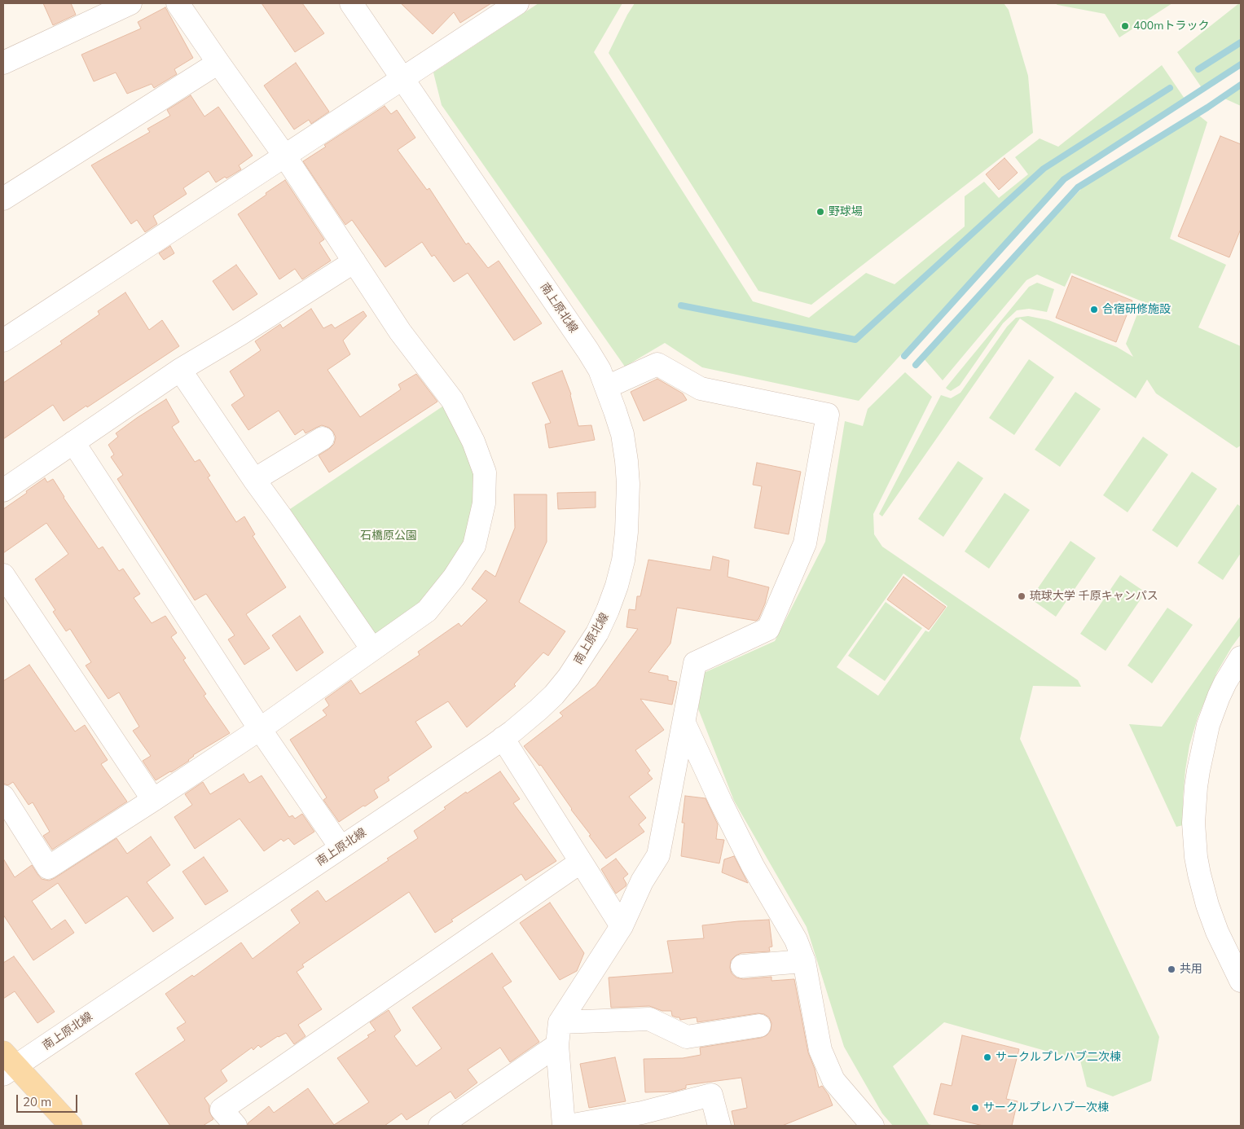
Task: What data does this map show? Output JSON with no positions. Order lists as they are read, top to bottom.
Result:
{
  "streets": {
    "street": ["南上原北線"]
  },
  "parks": ["石橋原公園"],
  "places": [
    "400mトラック",
    "野球場",
    "合宿研修施設",
    "琉球大学 千原キャンパス",
    "共用",
    "サークルプレハブ二次棟",
    "サークルプレハブ一次棟"
  ],
  "scale_bar": "20 m"
}
